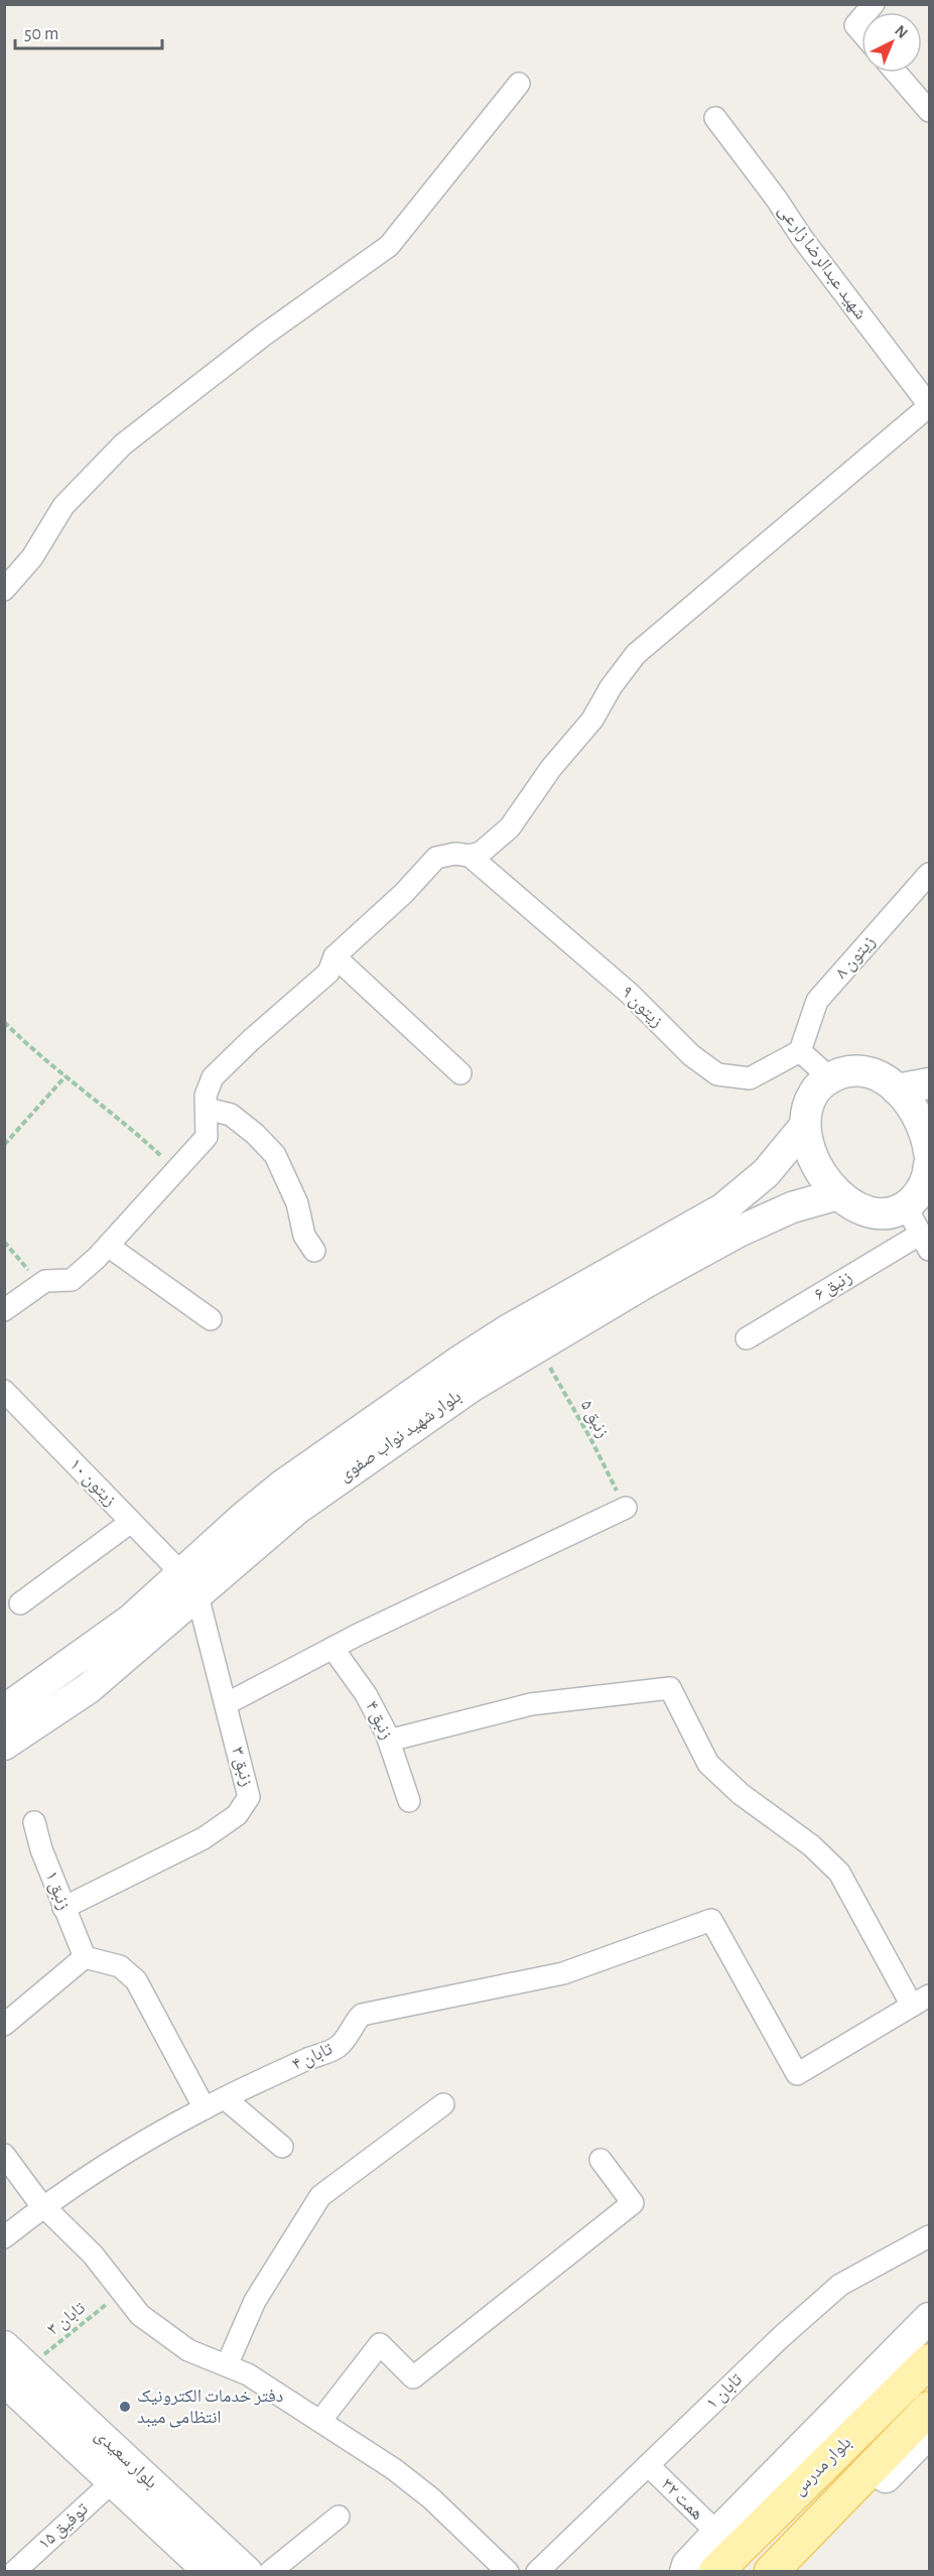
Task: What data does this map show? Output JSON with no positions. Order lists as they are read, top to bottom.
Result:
{
  "streets": {
    "main road": ["بلوار شهید نواب صفوی", "بلوار سعیدی", "بلوار مدرس"],
    "street": [
      "شهید عبدالرضا زارعی",
      "زیتون ۸",
      "زیتون ۹",
      "زنبق ۶",
      "زیتون ۱۰",
      "زنبق ۴",
      "زنبق ۳",
      "زنبق ۱",
      "تابان ۴",
      "تابان ۱",
      "همت ۳۲",
      "توفیق ۱۵"
    ],
    "path": ["زنبق ۵", "تابان ۳"]
  },
  "crossings": [
    ["زیتون ۸", "زیتون ۹"],
    ["زنبق ۵", "بلوار شهید نواب صفوی"],
    ["بلوار شهید نواب صفوی", "زیتون ۱۰"],
    ["بلوار شهید نواب صفوی", "زنبق ۳"],
    ["زیتون ۱۰", "زنبق ۳"],
    ["زنبق ۳", "زنبق ۱"],
    ["تابان ۳", "بلوار سعیدی"],
    ["تابان ۱", "همت ۳۲"],
    ["بلوار سعیدی", "توفیق ۱۵"]
  ],
  "places": ["دفتر خدمات الکترونیک انتظامی میبد"],
  "scale_bar": "50 m",
  "north": "top right"
}
